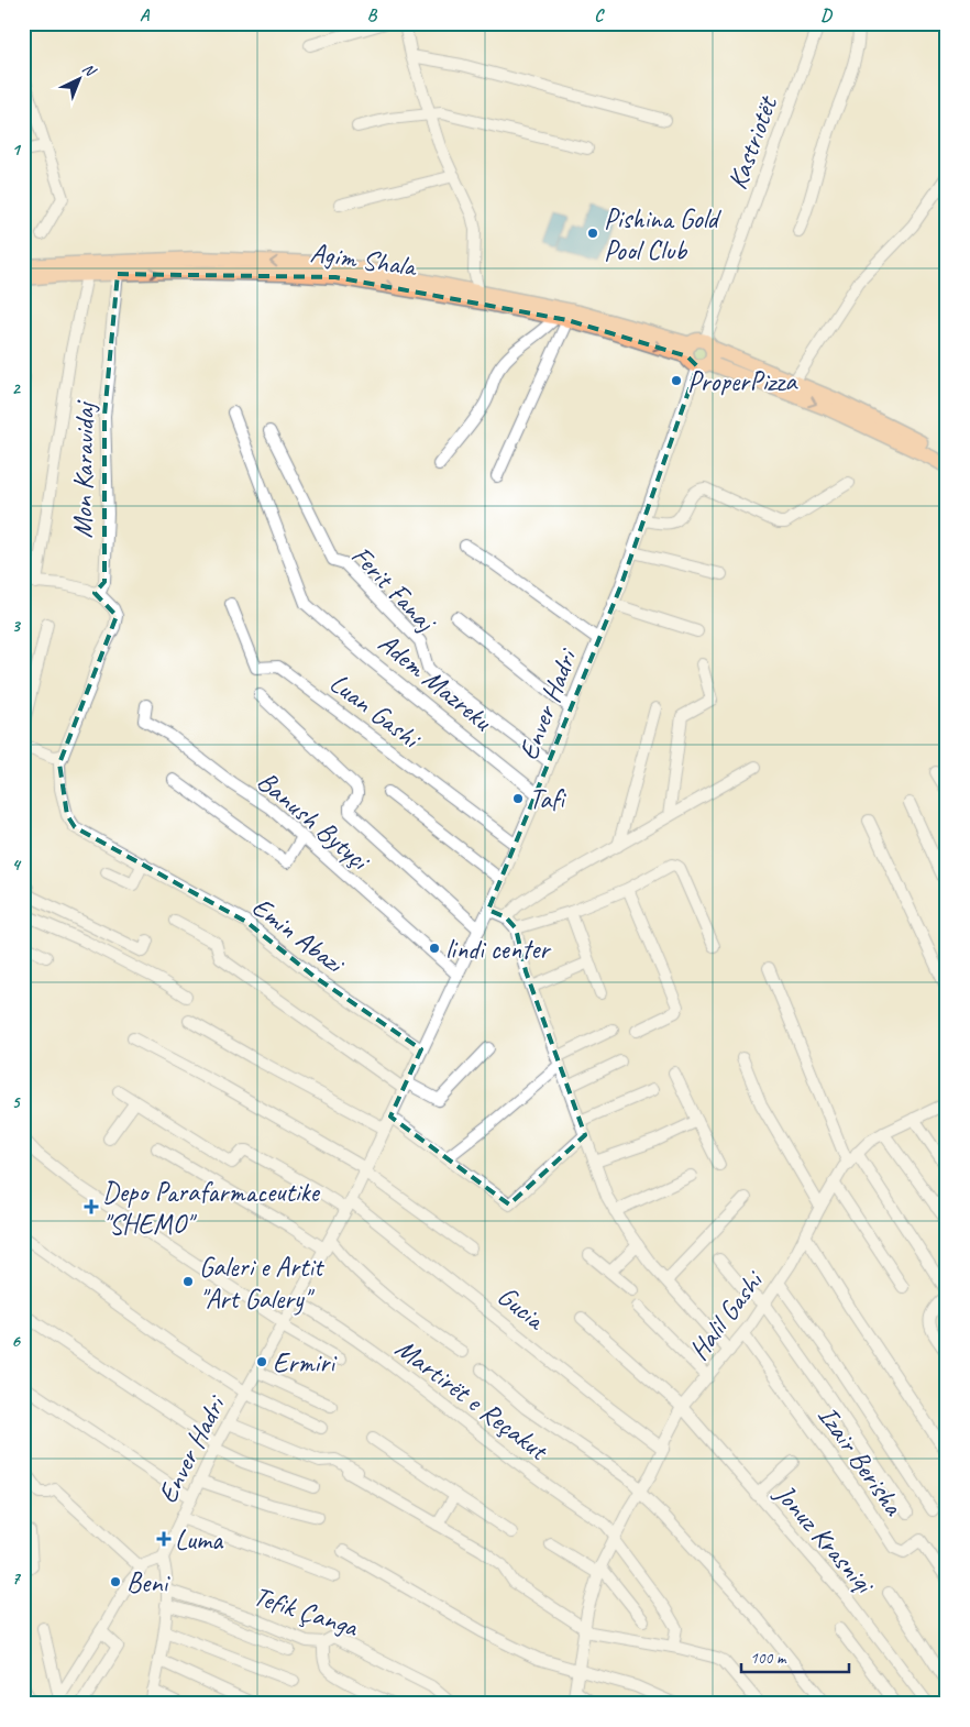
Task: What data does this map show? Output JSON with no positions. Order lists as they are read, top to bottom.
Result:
{
  "streets": {
    "main road": ["Agim Shala"],
    "street": [
      "Kastriotët",
      "Mon Karavidaj",
      "Ferit Fanaj",
      "Adem Mazreku",
      "Enver Hadri",
      "Luan Gashi",
      "Banush Bytyçi",
      "Emin Abazi",
      "Gucia",
      "Halil Gashi",
      "Martirët e Reçakut",
      "Izair Berisha",
      "Jonuz Krasniqi",
      "Tefik Çanga"
    ]
  },
  "crossings": [
    ["Kastriotët", "Agim Shala"],
    ["Agim Shala", "Mon Karavidaj"],
    ["Agim Shala", "Enver Hadri"],
    ["Mon Karavidaj", "Emin Abazi"],
    ["Ferit Fanaj", "Enver Hadri"],
    ["Adem Mazreku", "Enver Hadri"],
    ["Enver Hadri", "Luan Gashi"],
    ["Enver Hadri", "Banush Bytyçi"],
    ["Enver Hadri", "Emin Abazi"],
    ["Enver Hadri", "Gucia"],
    ["Enver Hadri", "Martirët e Reçakut"],
    ["Gucia", "Halil Gashi"],
    ["Halil Gashi", "Martirët e Reçakut"],
    ["Halil Gashi", "Izair Berisha"],
    ["Halil Gashi", "Jonuz Krasniqi"]
  ],
  "places": {
    "other": [
      "Pishina Gold Pool Club",
      "ProperPizza",
      "Tafi",
      "lindi center",
      "Galeri e Artit \"Art Galery\"",
      "Ermiri",
      "Beni"
    ],
    "health": ["Depo Parafarmaceutike \"SHEMO\"", "Luma"]
  },
  "scale_bar": "100 m",
  "north": "top right",
  "grid": {
    "columns": [
      "A",
      "B",
      "C",
      "D"
    ],
    "rows": [
      "1",
      "2",
      "3",
      "4",
      "5",
      "6",
      "7"
    ]
  }
}
